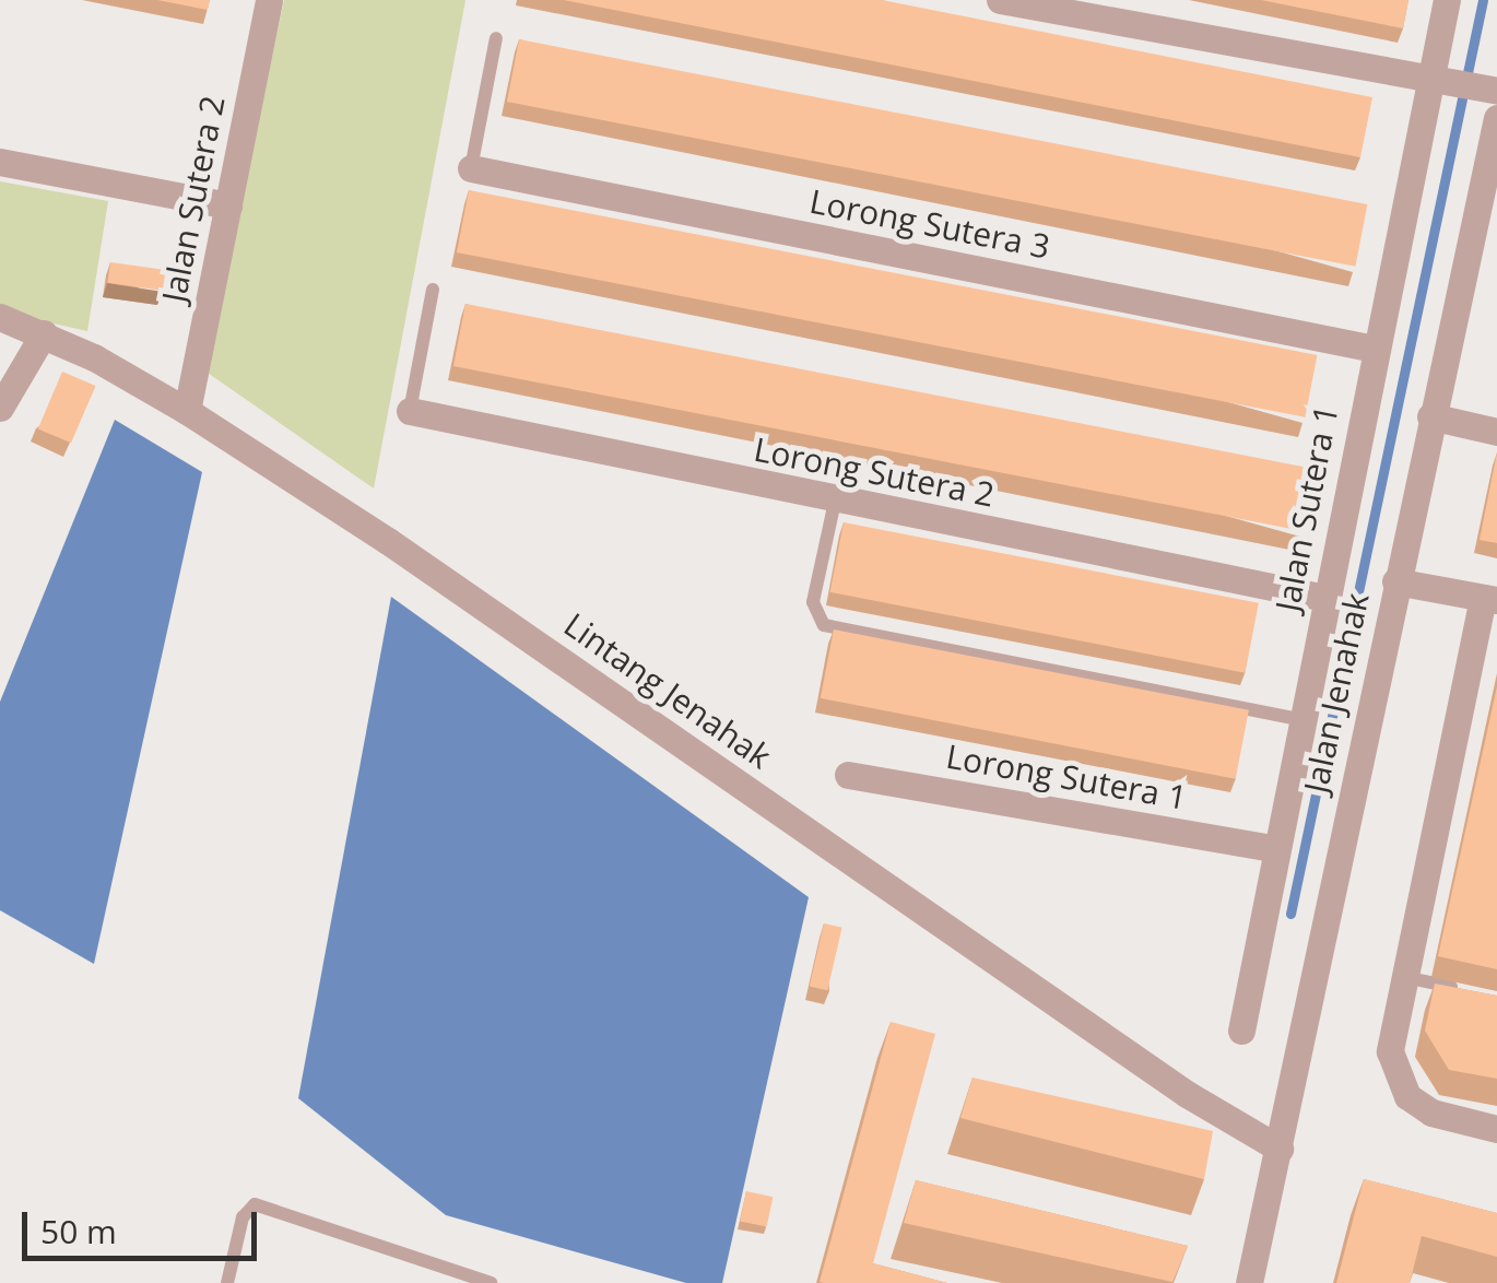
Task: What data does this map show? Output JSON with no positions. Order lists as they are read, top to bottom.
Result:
{
  "streets": {
    "street": [
      "Jalan Sutera 2",
      "Lorong Sutera 3",
      "Lorong Sutera 2",
      "Jalan Sutera 1",
      "Lintang Jenahak",
      "Jalan Jenahak",
      "Lorong Sutera 1"
    ]
  },
  "crossings": [
    ["Jalan Sutera 2", "Lintang Jenahak"],
    ["Lorong Sutera 3", "Jalan Sutera 1"],
    ["Lorong Sutera 2", "Jalan Sutera 1"],
    ["Jalan Sutera 1", "Lorong Sutera 1"],
    ["Lintang Jenahak", "Jalan Jenahak"]
  ],
  "scale_bar": "50 m"
}
